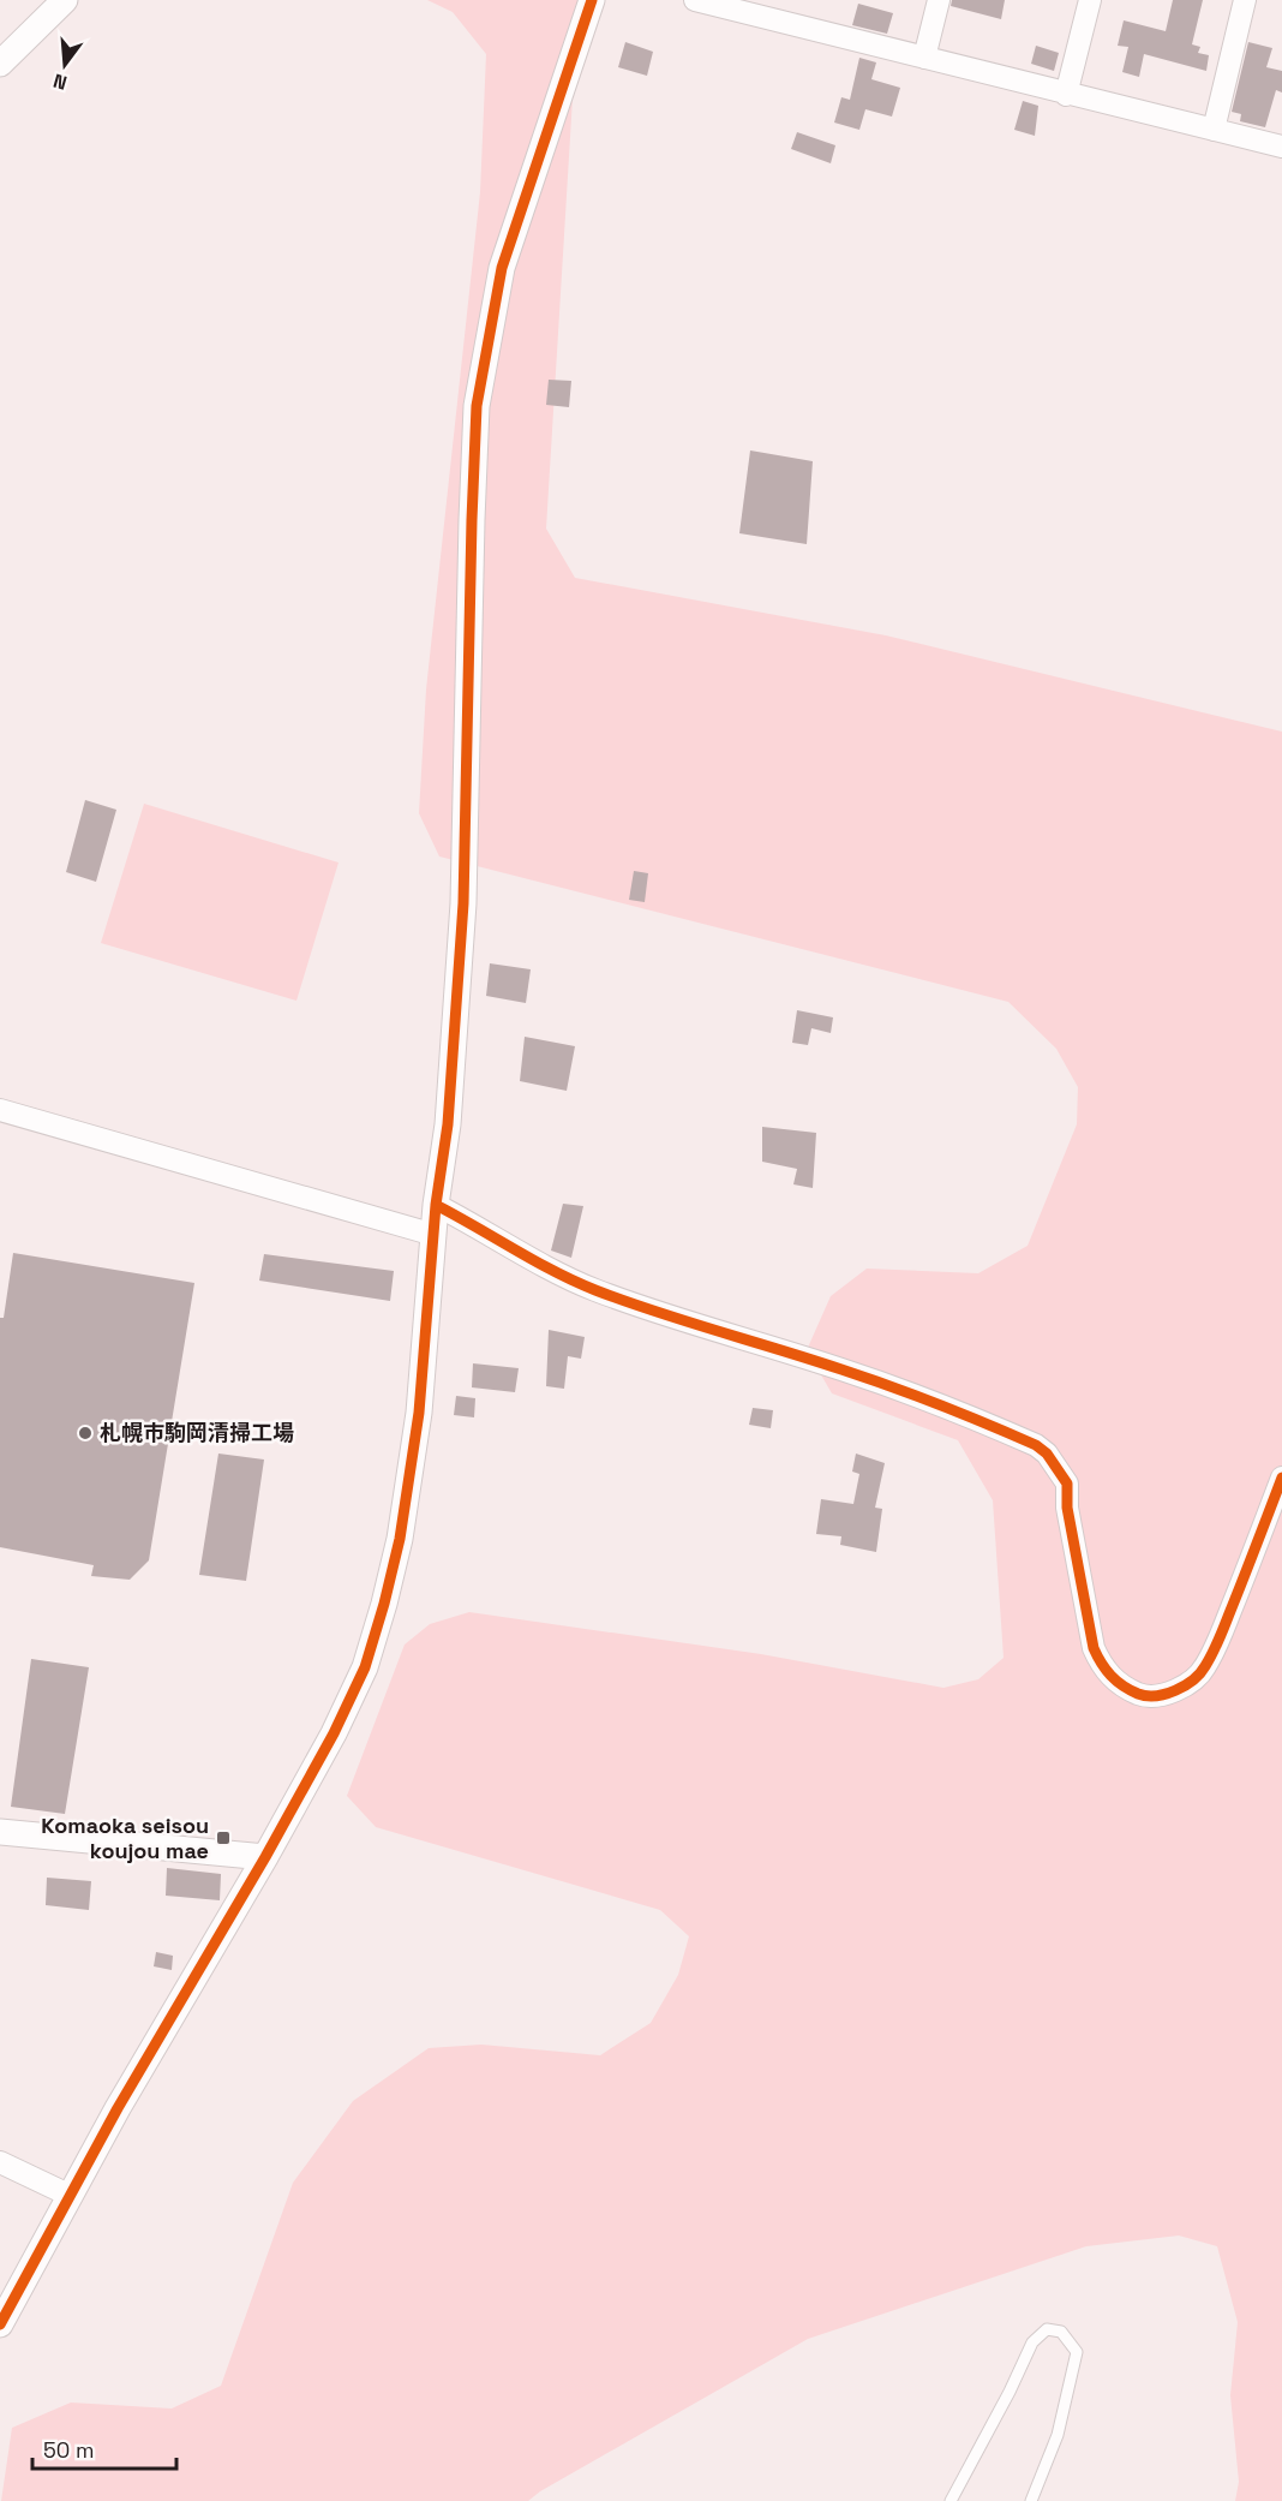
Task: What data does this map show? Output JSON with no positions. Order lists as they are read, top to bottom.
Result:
{
  "places": {
    "other": ["札幌市駒岡清掃工場"],
    "transit": ["Komaoka seisou koujou mae"]
  },
  "scale_bar": "50 m",
  "north": "bottom"
}
